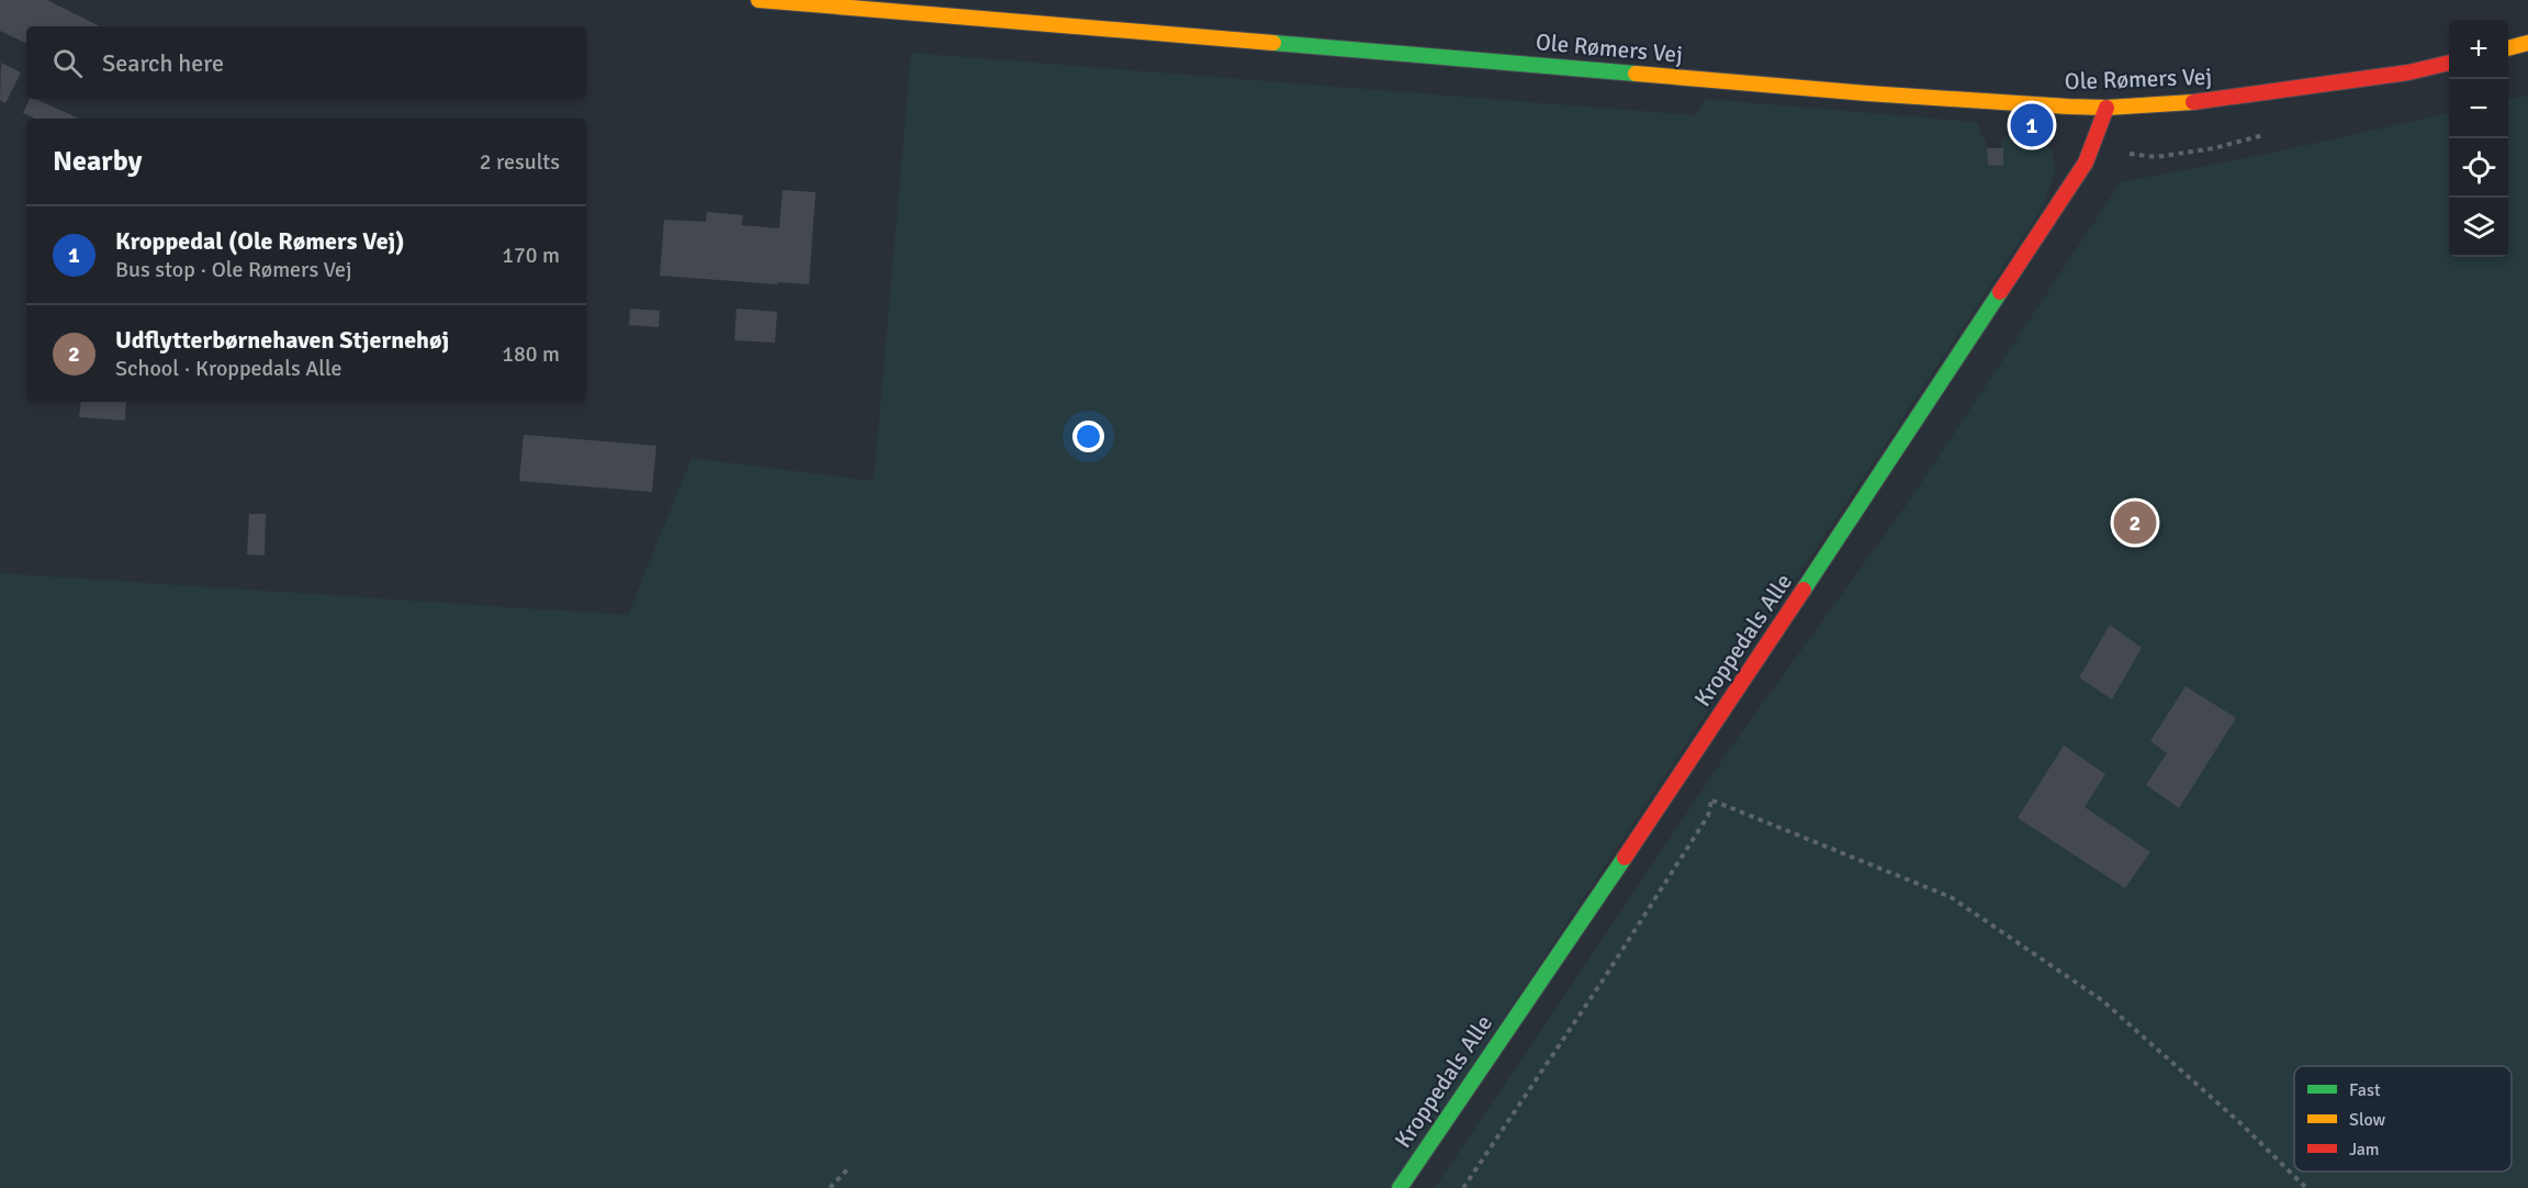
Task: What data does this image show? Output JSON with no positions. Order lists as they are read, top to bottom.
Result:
{
  "streets": {
    "street": ["Ole Rømers Vej", "Kroppedals Alle"]
  },
  "crossings": [
    ["Ole Rømers Vej", "Kroppedals Alle"]
  ],
  "legend": ["Fast", "Slow", "Jam"],
  "page": {
    "map_buttons": ["+", "−"],
    "search": "Search here",
    "pins": ["1", "2"],
    "heading": ["Nearby", "2 results"],
    "list": [
      {
        "mark": "1",
        "name": "Kroppedal (Ole Rømers Vej)",
        "note": "Bus stop · Ole Rømers Vej",
        "value": "170 m"
      },
      {
        "mark": "2",
        "name": "Udflytterbørnehaven Stjernehøj",
        "note": "School · Kroppedals Alle",
        "value": "180 m"
      }
    ]
  }
}
